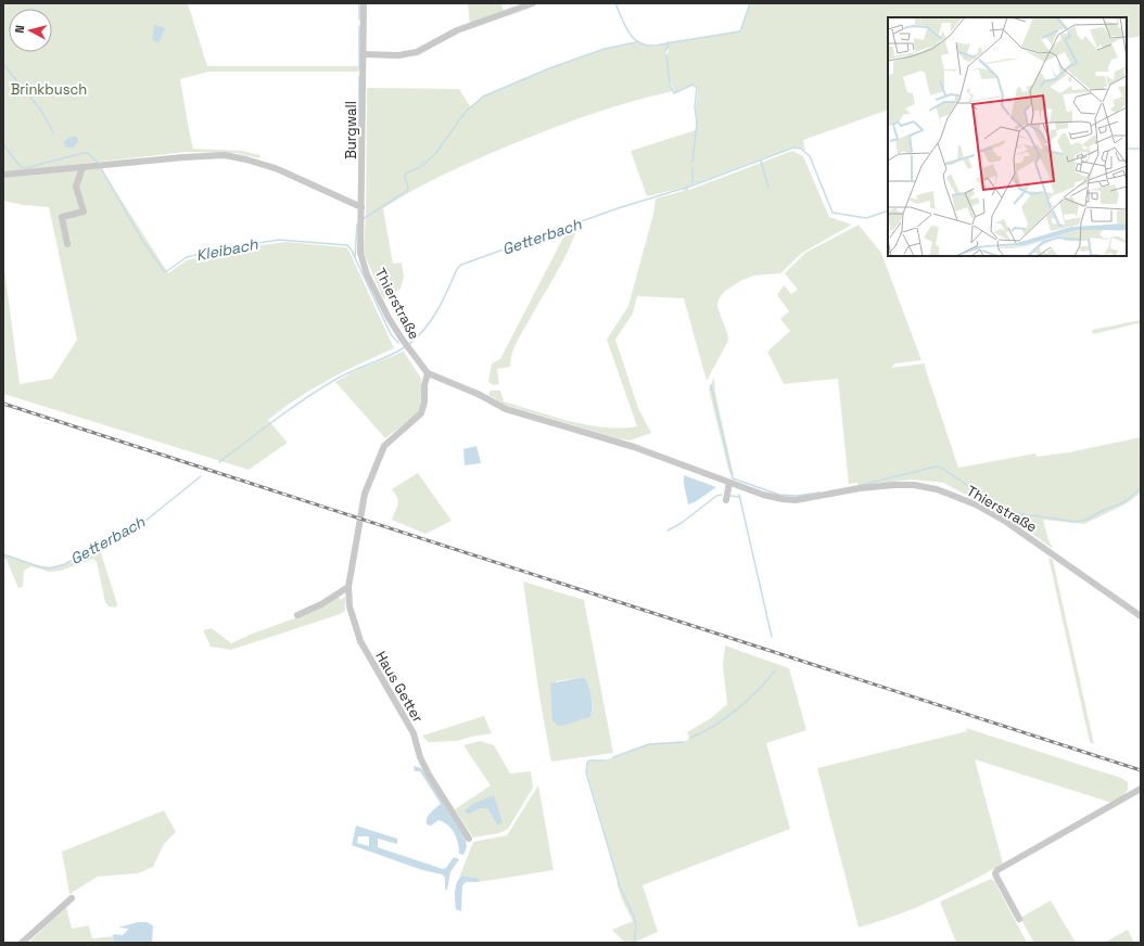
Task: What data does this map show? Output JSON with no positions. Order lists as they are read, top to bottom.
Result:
{
  "streets": {
    "street": ["Burgwall", "Thierstraße", "Haus Getter"]
  },
  "crossings": [
    ["Burgwall", "Thierstraße"],
    ["Thierstraße", "Haus Getter"]
  ],
  "water": ["Getterbach", "Kleibach"],
  "parks": ["Brinkbusch"],
  "north": "left"
}
